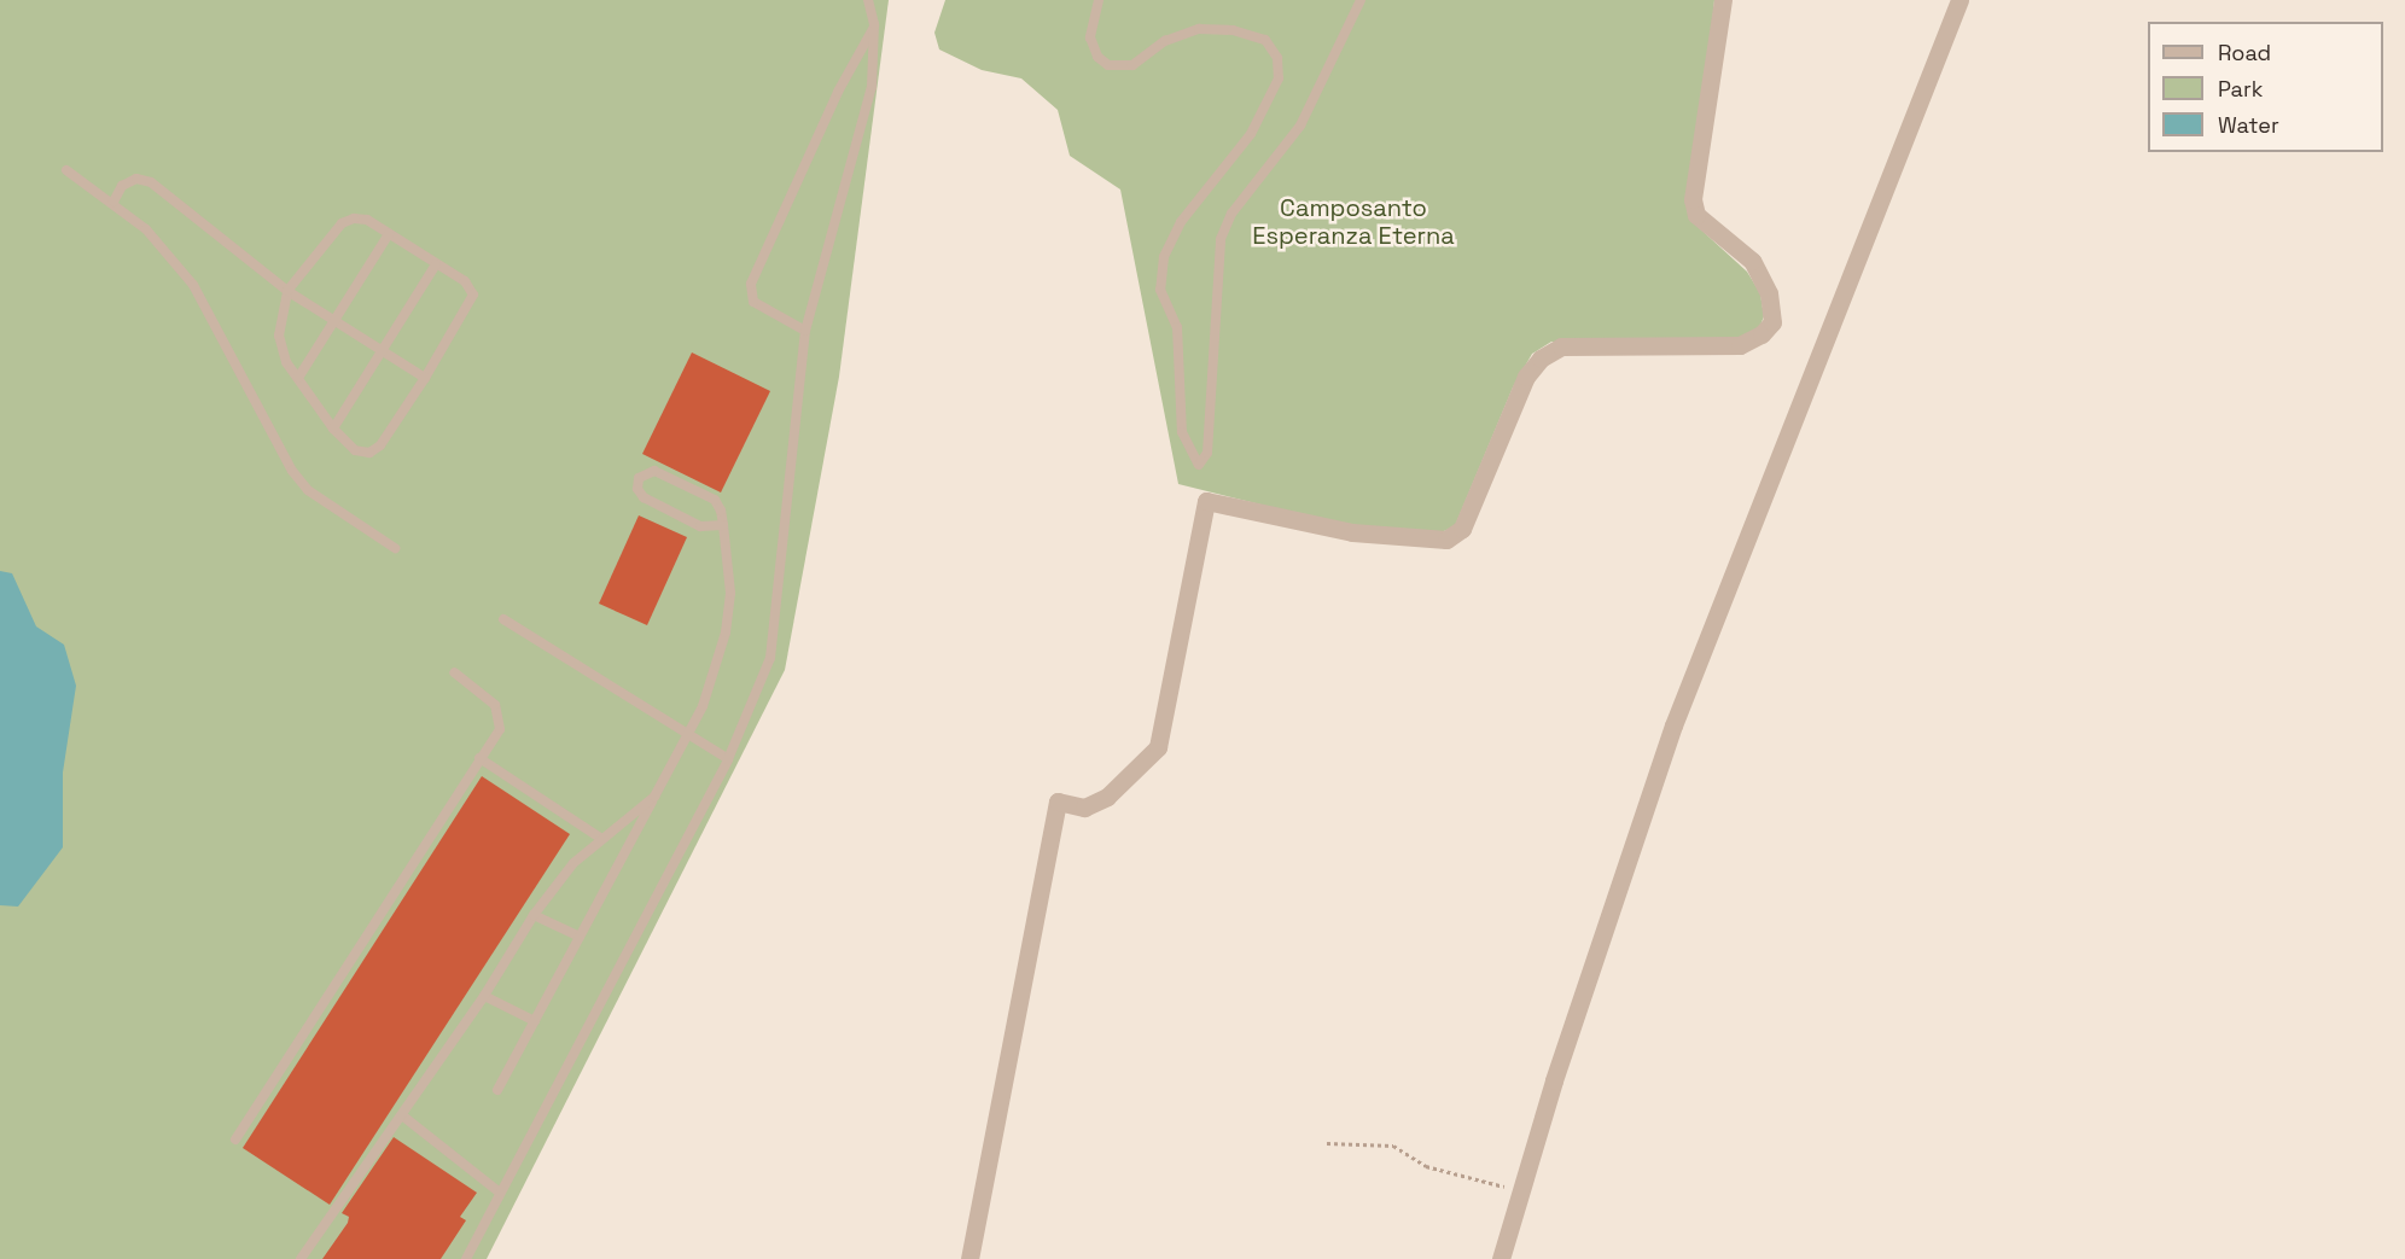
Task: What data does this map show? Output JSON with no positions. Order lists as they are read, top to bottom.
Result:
{
  "parks": ["Camposanto Esperanza Eterna"],
  "legend": ["Road", "Park", "Water"]
}
